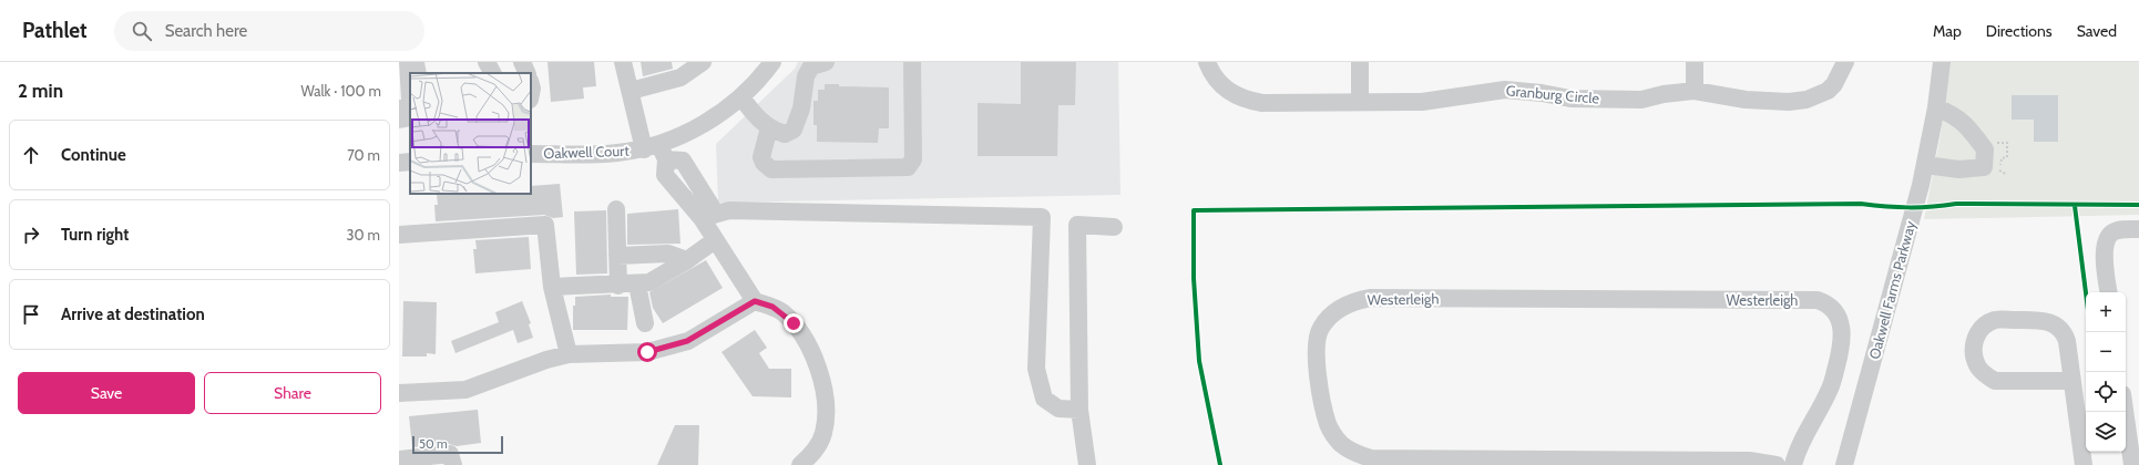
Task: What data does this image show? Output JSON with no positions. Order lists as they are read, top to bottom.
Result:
{
  "streets": {
    "street": [
      "Granburg Circle",
      "Oakwell Court",
      "Oakwell Farms Parkway",
      "Westerleigh"
    ]
  },
  "scale_bar": "50 m",
  "page": {
    "header": "Pathlet",
    "search": "Search here",
    "nav": ["Map", "Directions", "Saved"],
    "heading": ["2 min", "Walk · 100 m"],
    "list": [
      ["Continue", "70 m"],
      ["Turn right", "30 m"],
      "Arrive at destination"
    ],
    "map_buttons": ["+", "−"],
    "buttons": ["Save", "Share"],
    "scale": "50 m"
  }
}
